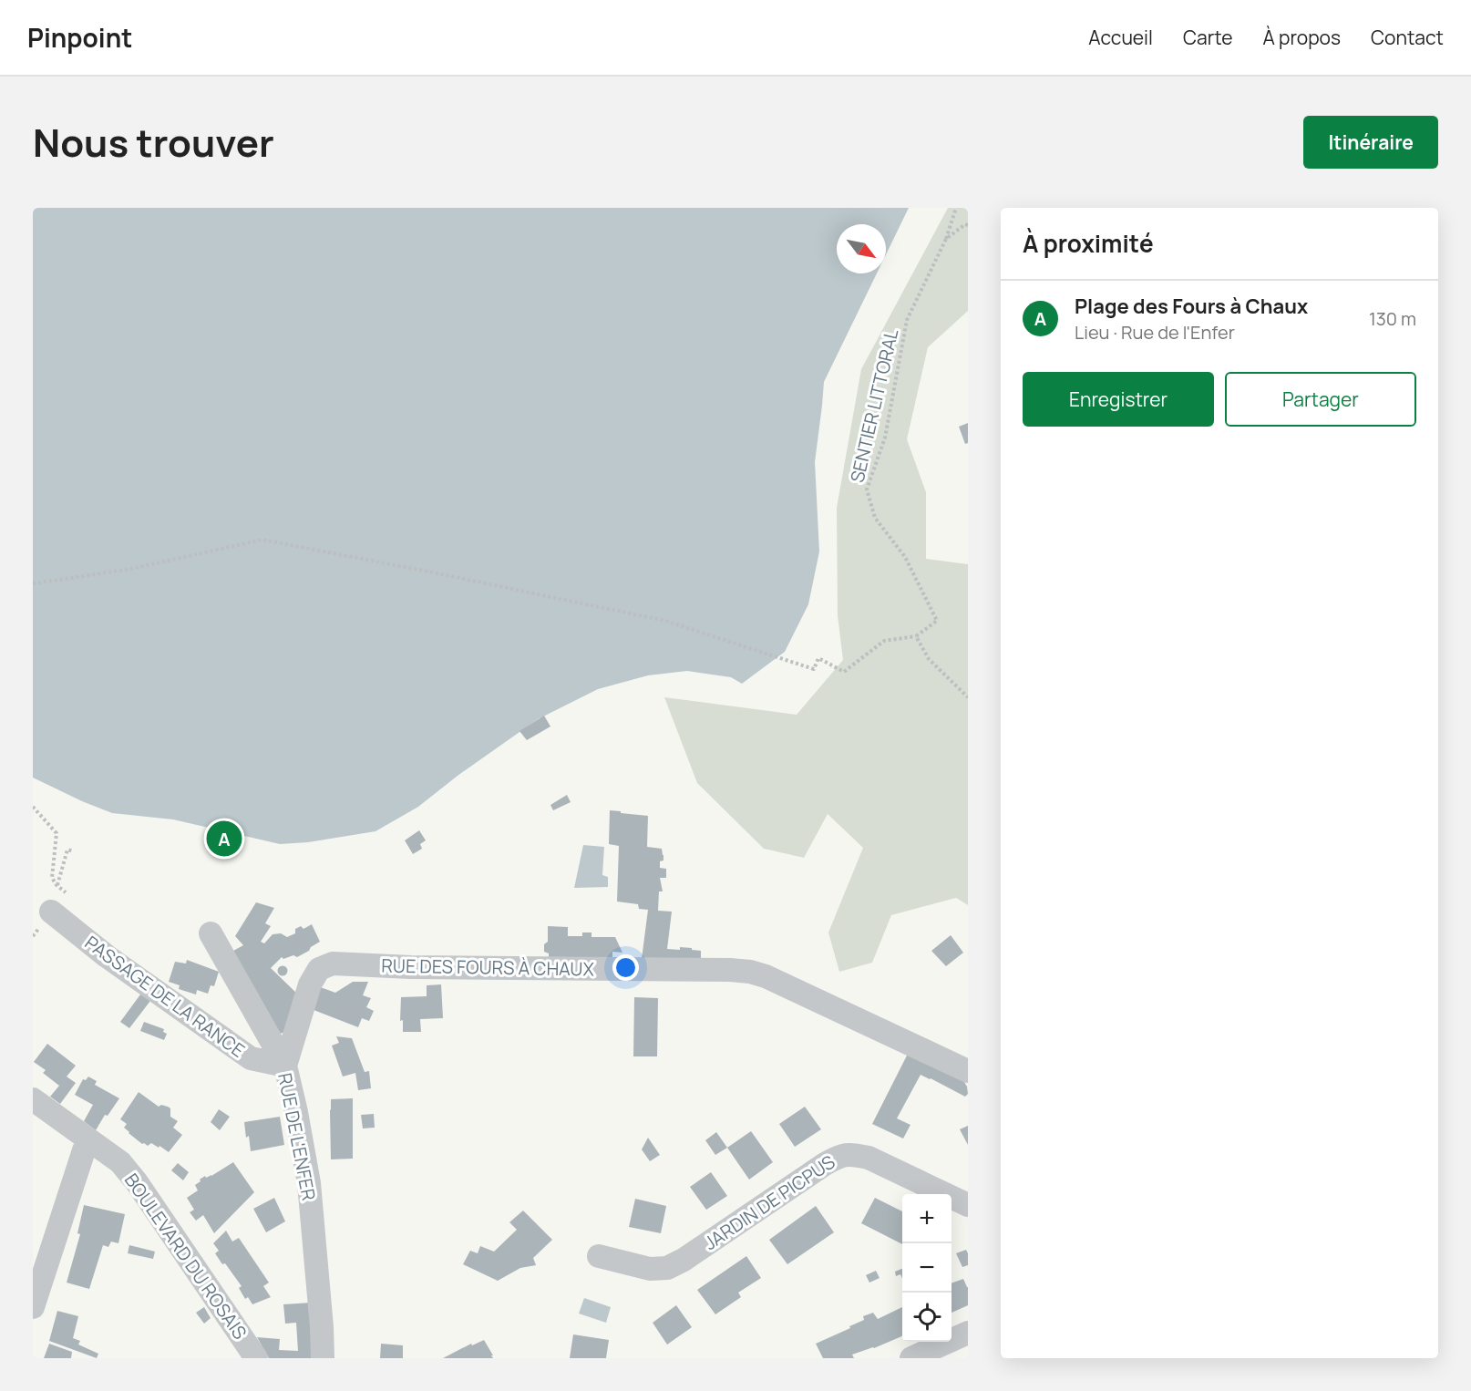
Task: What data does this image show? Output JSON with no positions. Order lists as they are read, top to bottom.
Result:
{
  "streets": {
    "street": [
      "RUE DES FOURS À CHAUX",
      "PASSAGE DE LA RANCE",
      "RUE DE L'ENFER",
      "JARDIN DE PICPUS",
      "BOULEVARD DU ROSAIS"
    ],
    "path": ["SENTIER LITTORAL"]
  },
  "crossings": [
    ["RUE DES FOURS À CHAUX", "PASSAGE DE LA RANCE"],
    ["RUE DES FOURS À CHAUX", "RUE DE L'ENFER"],
    ["PASSAGE DE LA RANCE", "RUE DE L'ENFER"]
  ],
  "north": "bottom right",
  "page": {
    "header": "Pinpoint",
    "nav": [
      "Accueil",
      "Carte",
      "À propos",
      "Contact"
    ],
    "title": "Nous trouver",
    "buttons": [
      "Itinéraire",
      ["Enregistrer", "Partager"]
    ],
    "heading": "À proximité",
    "list": [
      {
        "mark": "A",
        "name": "Plage des Fours à Chaux",
        "note": "Lieu · Rue de l'Enfer",
        "value": "130 m"
      }
    ],
    "pins": "A",
    "map_buttons": ["+", "−"]
  }
}
